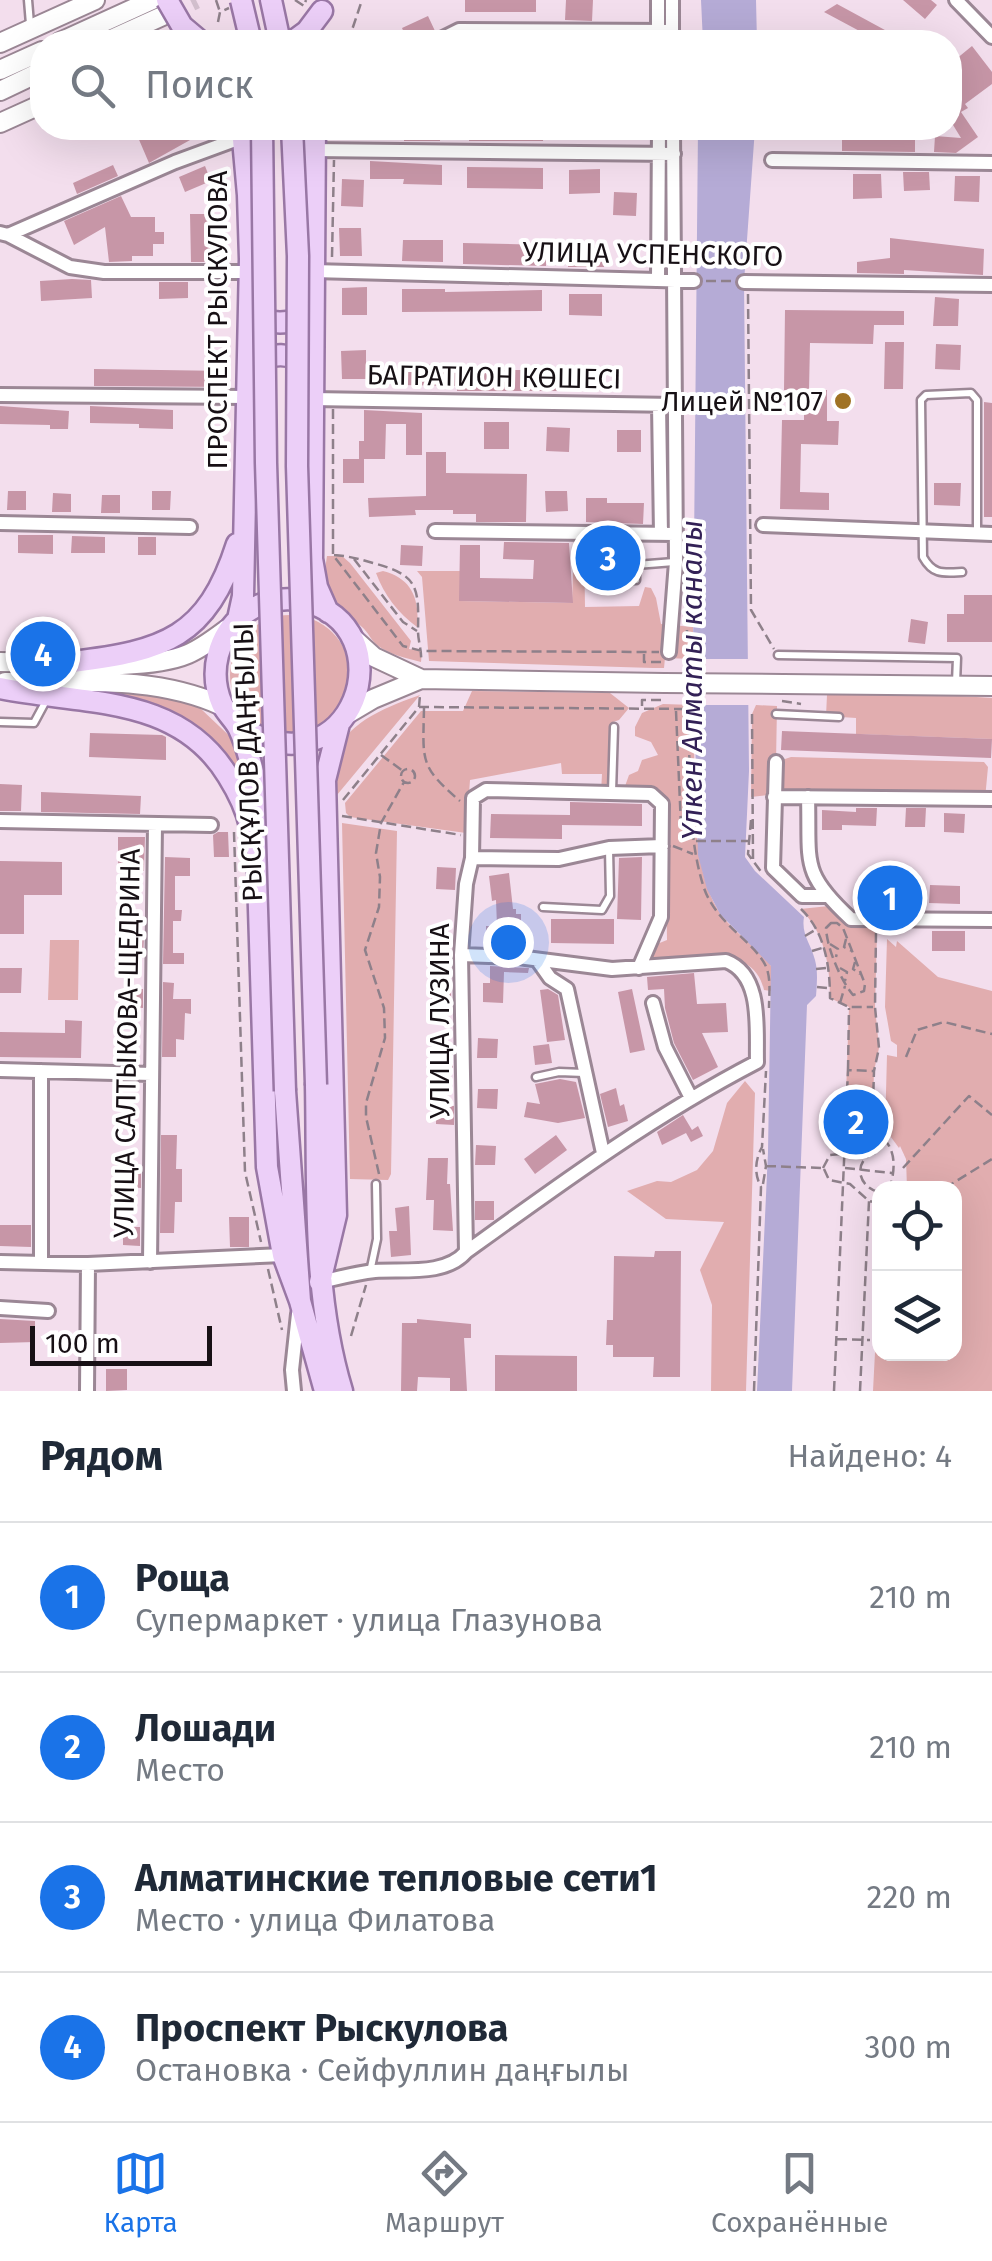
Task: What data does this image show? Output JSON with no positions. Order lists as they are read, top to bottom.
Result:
{
  "streets": {
    "main road": ["ПРОСПЕКТ РЫСКУЛОВА", "РЫСҚҰЛОВ ДАҢҒЫЛЫ"],
    "street": [
      "УЛИЦА УСПЕНСКОГО",
      "БАГРАТИОН КӨШЕСІ",
      "УЛИЦА ЛУЗИНА",
      "УЛИЦА САЛТЫКОВА-ЩЕДРИНА"
    ]
  },
  "water": ["Үлкен Алматы каналы"],
  "places": ["Лицей №107"],
  "scale_bar": "100 m",
  "page": {
    "search": "Поиск",
    "pins": [
      "3",
      "4",
      "1",
      "2"
    ],
    "scale": "100 m",
    "heading": ["Рядом", "Найдено: 4"],
    "list": [
      {
        "mark": "1",
        "name": "Роща",
        "note": "Супермаркет · улица Глазунова",
        "value": "210 m"
      },
      {
        "mark": "2",
        "name": "Лошади",
        "note": "Место",
        "value": "210 m"
      },
      {
        "mark": "3",
        "name": "Алматинские тепловые сети1",
        "note": "Место · улица Филатова",
        "value": "220 m"
      },
      {
        "mark": "4",
        "name": "Проспект Рыскулова",
        "note": "Остановка · Сейфуллин даңғылы",
        "value": "300 m"
      }
    ],
    "nav": ["Карта", "Маршрут", "Сохранённые"]
  }
}
